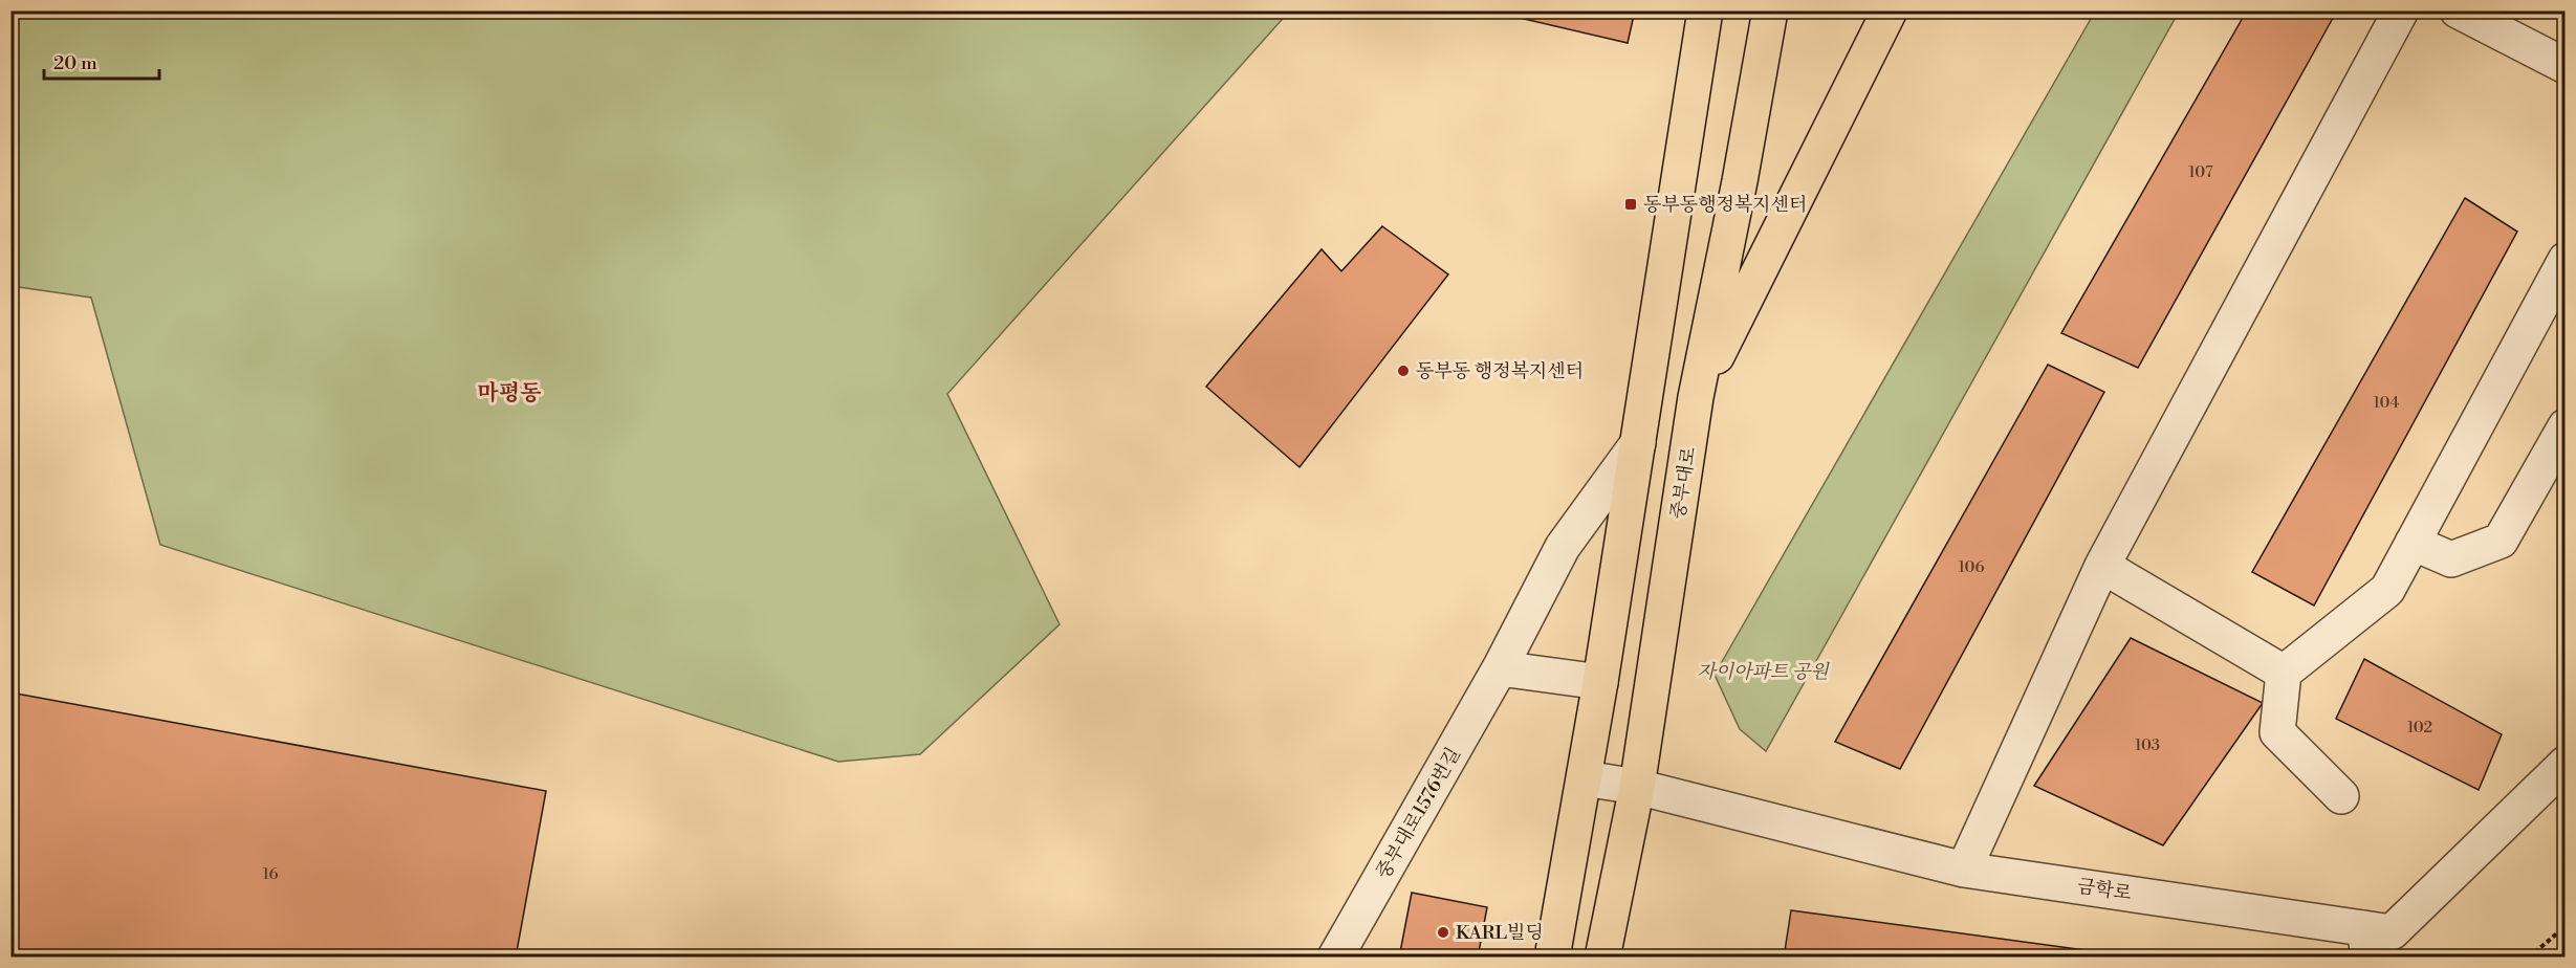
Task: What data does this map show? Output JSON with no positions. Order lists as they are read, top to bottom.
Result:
{
  "streets": {
    "main road": ["중부대로"],
    "street": ["중부대로1576번길", "금학로"]
  },
  "crossings": [
    ["중부대로", "금학로"]
  ],
  "districts": ["마평동"],
  "parks": ["자이아파트 공원"],
  "places": {
    "transit": ["동부동행정복지센터"],
    "other": ["동부동 행정복지센터", "KARL빌딩"]
  },
  "house_numbers": [
    "107",
    "104",
    "106",
    "102",
    "103",
    "16"
  ],
  "scale_bar": "20 m"
}
